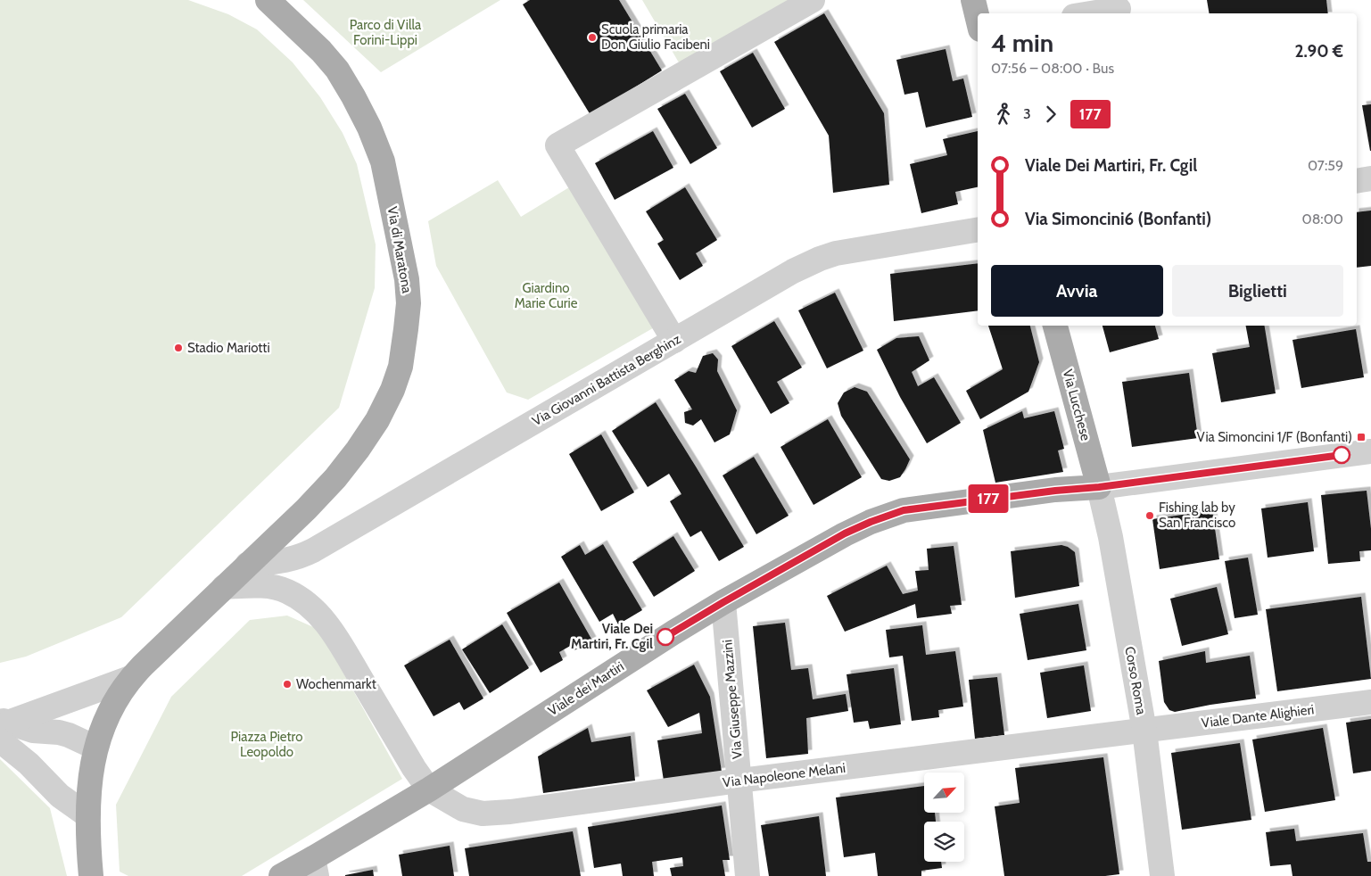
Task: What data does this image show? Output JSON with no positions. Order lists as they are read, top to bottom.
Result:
{
  "streets": {
    "main road": ["Via di Maratona", "Via Lucchese", "Viale dei Martiri"],
    "street": [
      "Via Giovanni Battista Berghinz",
      "Corso Roma",
      "Via Giuseppe Mazzini",
      "Viale Dante Alighieri",
      "Via Napoleone Melani"
    ]
  },
  "crossings": [
    ["Via di Maratona", "Via Giovanni Battista Berghinz"],
    ["Via Lucchese", "Corso Roma"],
    ["Via Lucchese", "Viale dei Martiri"],
    ["Corso Roma", "Viale dei Martiri"],
    ["Corso Roma", "Viale Dante Alighieri"],
    ["Corso Roma", "Via Napoleone Melani"],
    ["Viale dei Martiri", "Via Giuseppe Mazzini"],
    ["Viale dei Martiri", "Via Napoleone Melani"],
    ["Via Giuseppe Mazzini", "Via Napoleone Melani"],
    ["Viale Dante Alighieri", "Via Napoleone Melani"]
  ],
  "parks": ["Parco di Villa Forini-Lippi", "Giardino Marie Curie", "Piazza Pietro Leopoldo"],
  "places": {
    "other": [
      "Scuola primaria Don Giulio Facibeni",
      "Stadio Mariotti",
      "Fishing lab by San Francisco",
      "Viale Dei Martiri, Fr. Cgil",
      "Wochenmarkt"
    ],
    "transit": ["Via Simoncini 1/F (Bonfanti)"]
  },
  "lines": ["bus line 177"],
  "north": "top right",
  "page": {
    "on_map": "177",
    "heading": ["4 min", "07:56 – 08:00 · Bus", "2.90 €"],
    "legs": ["3", "177"],
    "list": [
      {
        "name": "Viale Dei Martiri, Fr. Cgil",
        "value": "07:59"
      },
      {
        "name": "Via Simoncini6 (Bonfanti)",
        "value": "08:00"
      }
    ],
    "buttons": ["Avvia", "Biglietti"]
  }
}
